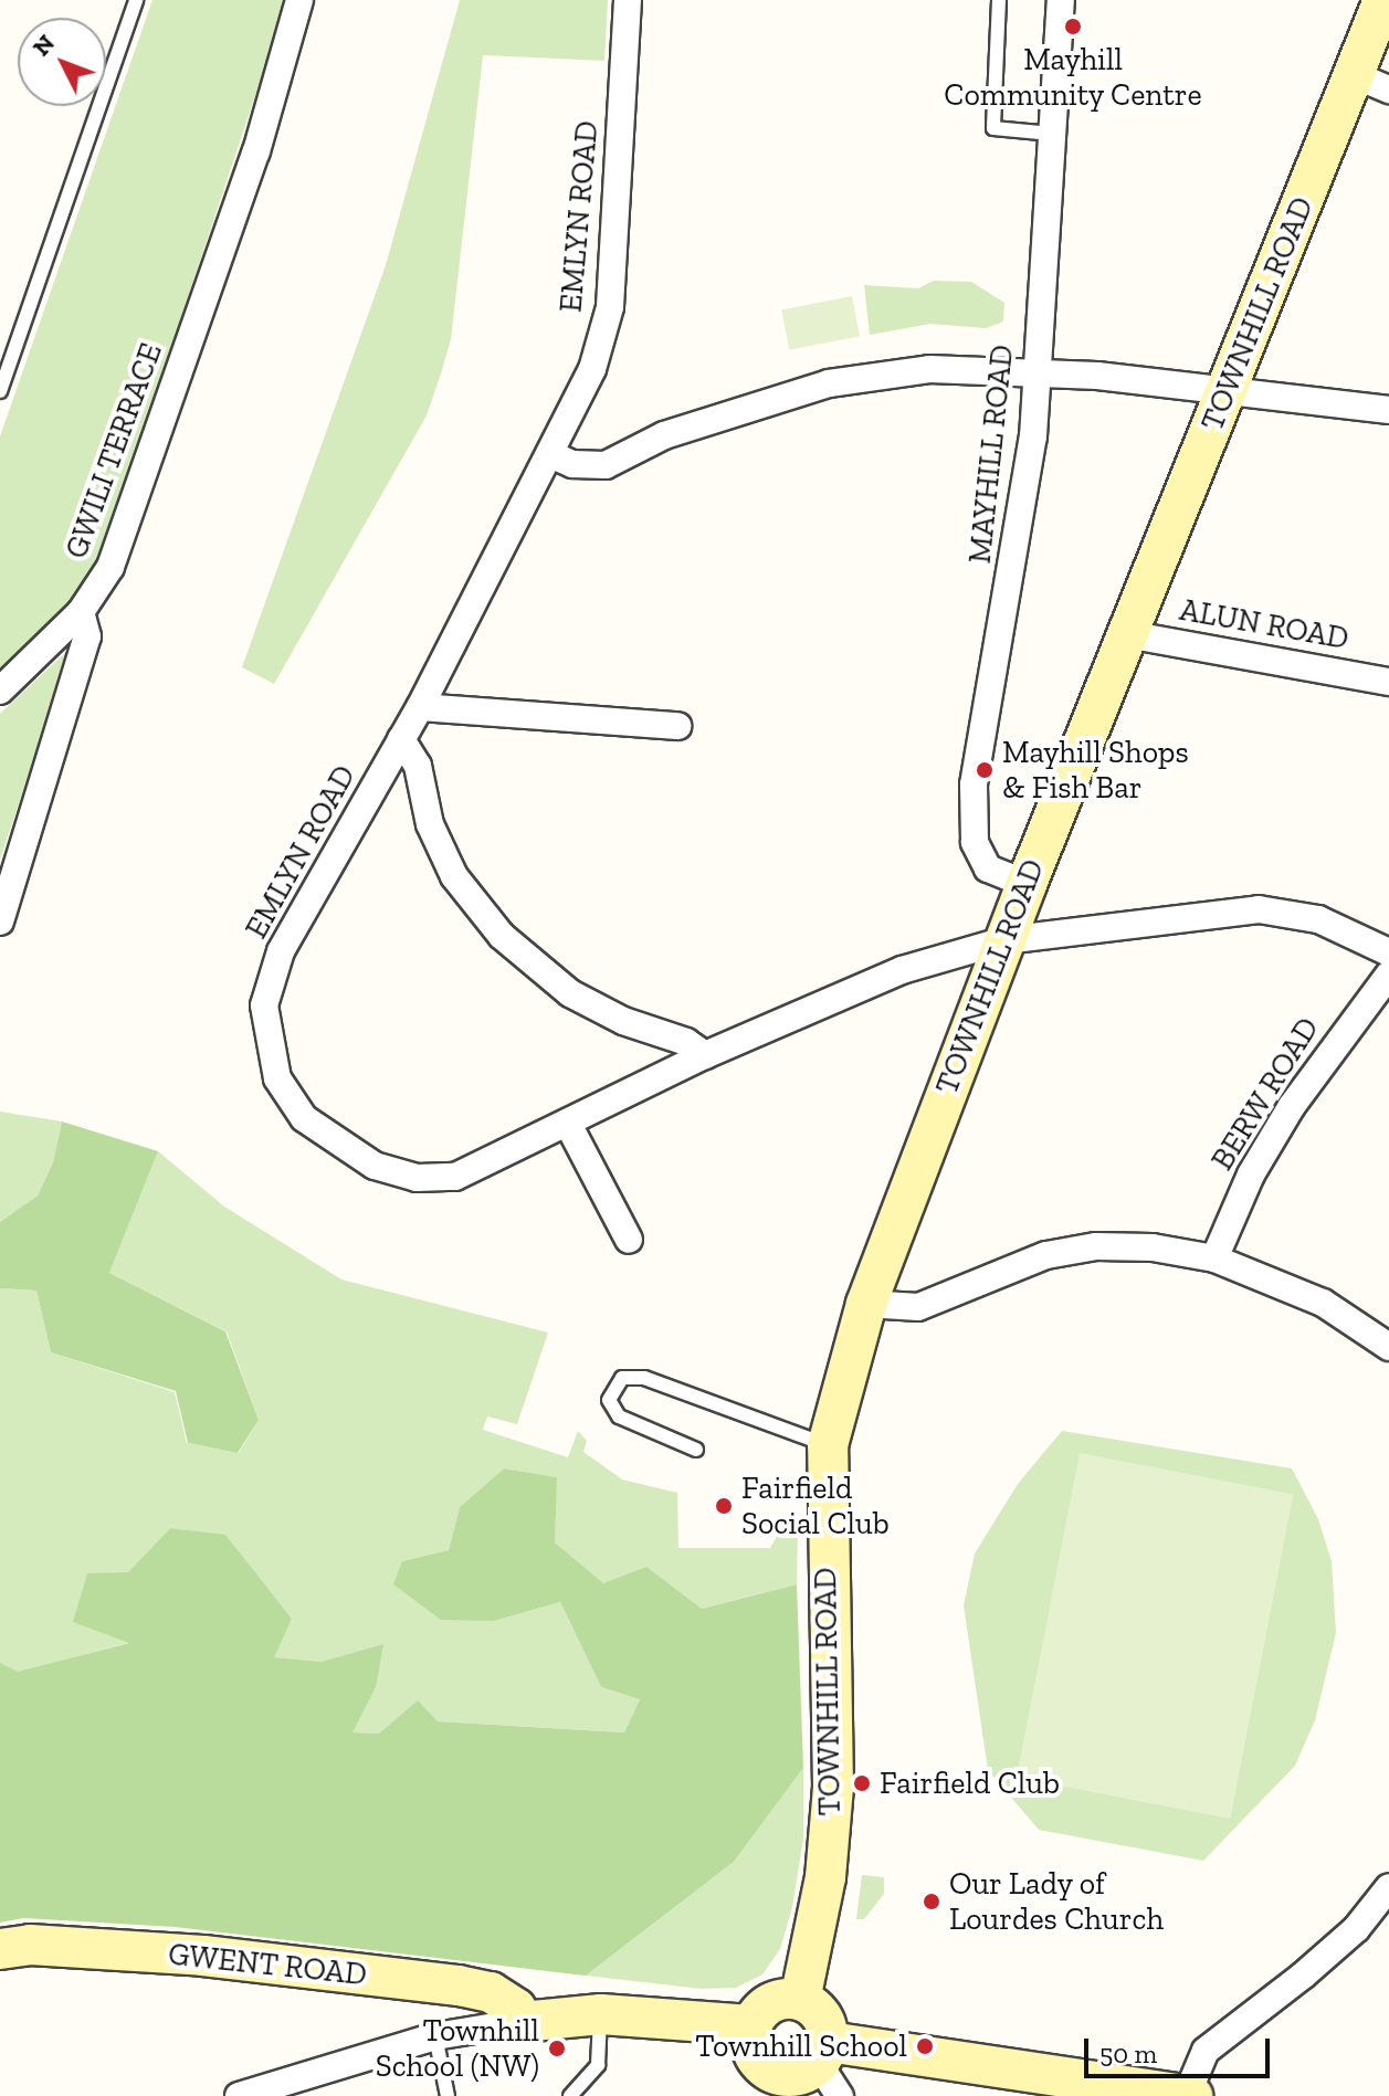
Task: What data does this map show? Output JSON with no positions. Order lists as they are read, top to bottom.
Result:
{
  "streets": {
    "street": [
      "EMLYN ROAD",
      "TOWNHILL ROAD",
      "GWILI TERRACE",
      "MAYHILL ROAD",
      "ALUN ROAD",
      "BERW ROAD",
      "GWENT ROAD"
    ]
  },
  "crossings": [
    ["EMLYN ROAD", "TOWNHILL ROAD"],
    ["TOWNHILL ROAD", "MAYHILL ROAD"],
    ["TOWNHILL ROAD", "ALUN ROAD"]
  ],
  "places": [
    "Mayhill Community Centre",
    "Mayhill Shops & Fish Bar",
    "Fairfield Social Club",
    "Fairfield Club",
    "Our Lady of Lourdes Church",
    "Townhill School",
    "Townhill School (NW)"
  ],
  "scale_bar": "50 m",
  "north": "top left"
}
